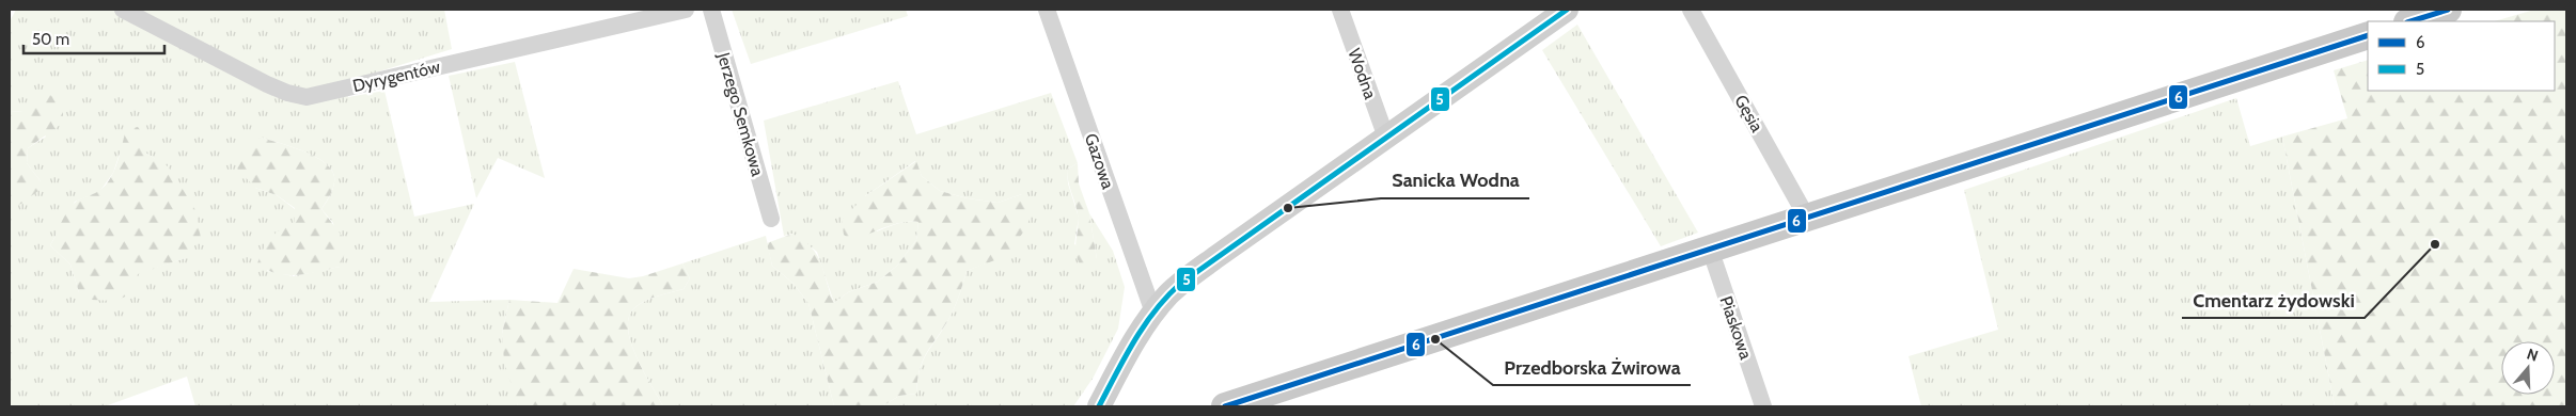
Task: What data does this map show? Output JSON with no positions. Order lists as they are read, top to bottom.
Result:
{
  "streets": {
    "street": [
      "Wodna",
      "Dyrygentów",
      "Gęsia",
      "Jerzego Semkowa",
      "Gazowa",
      "Piaskowa"
    ]
  },
  "places": ["Sanicka Wodna", "Cmentarz żydowski", "Przedborska Żwirowa"],
  "lines": ["transit line 6", "transit line 5"],
  "legend": ["6", "5"],
  "scale_bar": "50 m",
  "north": "top"
}
